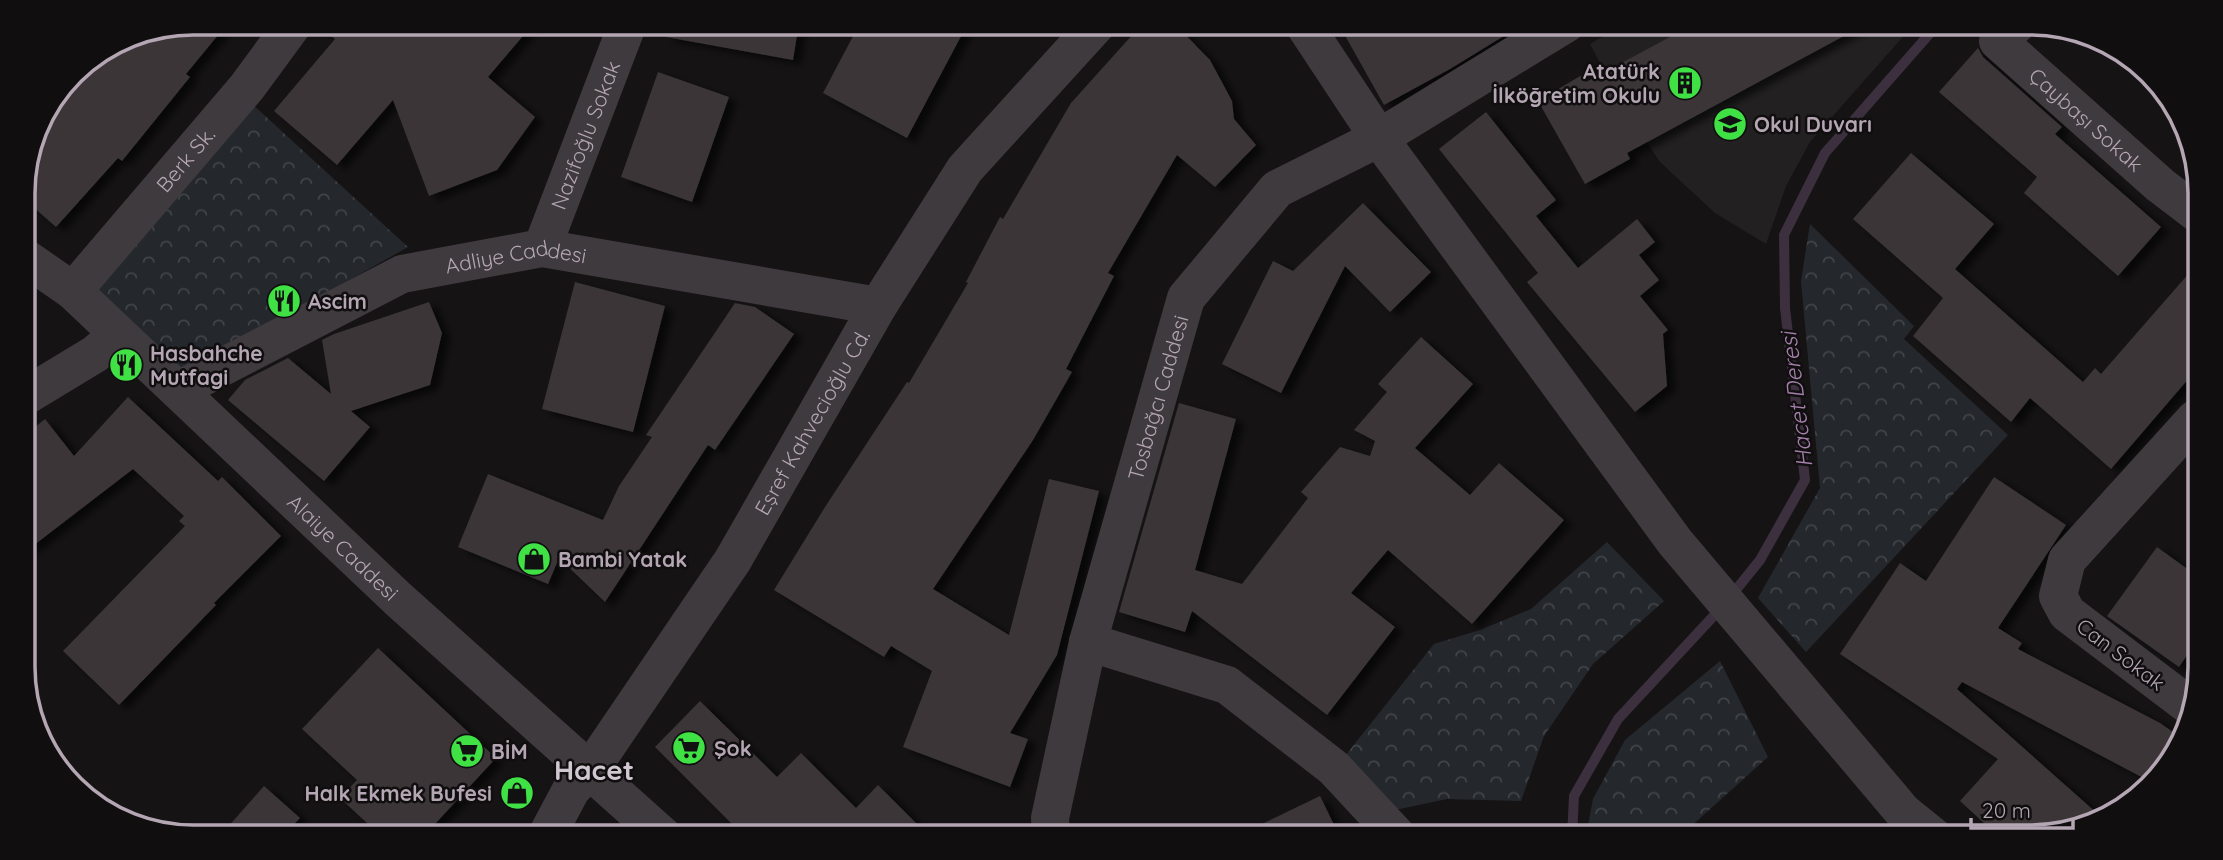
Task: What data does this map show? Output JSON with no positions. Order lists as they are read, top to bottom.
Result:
{
  "streets": {
    "street": [
      "Çaybaşı Sokak",
      "Nazifoğlu Sokak",
      "Berk Sk.",
      "Adliye Caddesi",
      "Tosbağcı Caddesi",
      "Eşref Kahvecioğlu Cd.",
      "Alaiye Caddesi",
      "Can Sokak"
    ]
  },
  "crossings": [
    ["Nazifoğlu Sokak", "Adliye Caddesi"],
    ["Berk Sk.", "Alaiye Caddesi"],
    ["Adliye Caddesi", "Eşref Kahvecioğlu Cd."],
    ["Adliye Caddesi", "Alaiye Caddesi"],
    ["Eşref Kahvecioğlu Cd.", "Alaiye Caddesi"]
  ],
  "districts": ["Hacet"],
  "water": ["Hacet Deresi"],
  "places": {
    "building": ["Atatürk İlköğretim Okulu"],
    "school or university": ["Okul Duvarı"],
    "restaurant": ["Ascim", "Hasbahche Mutfagi"],
    "shop": ["Bambi Yatak", "Halk Ekmek Bufesi"],
    "supermarket": ["Şok", "BİM"]
  },
  "scale_bar": "20 m"
}
